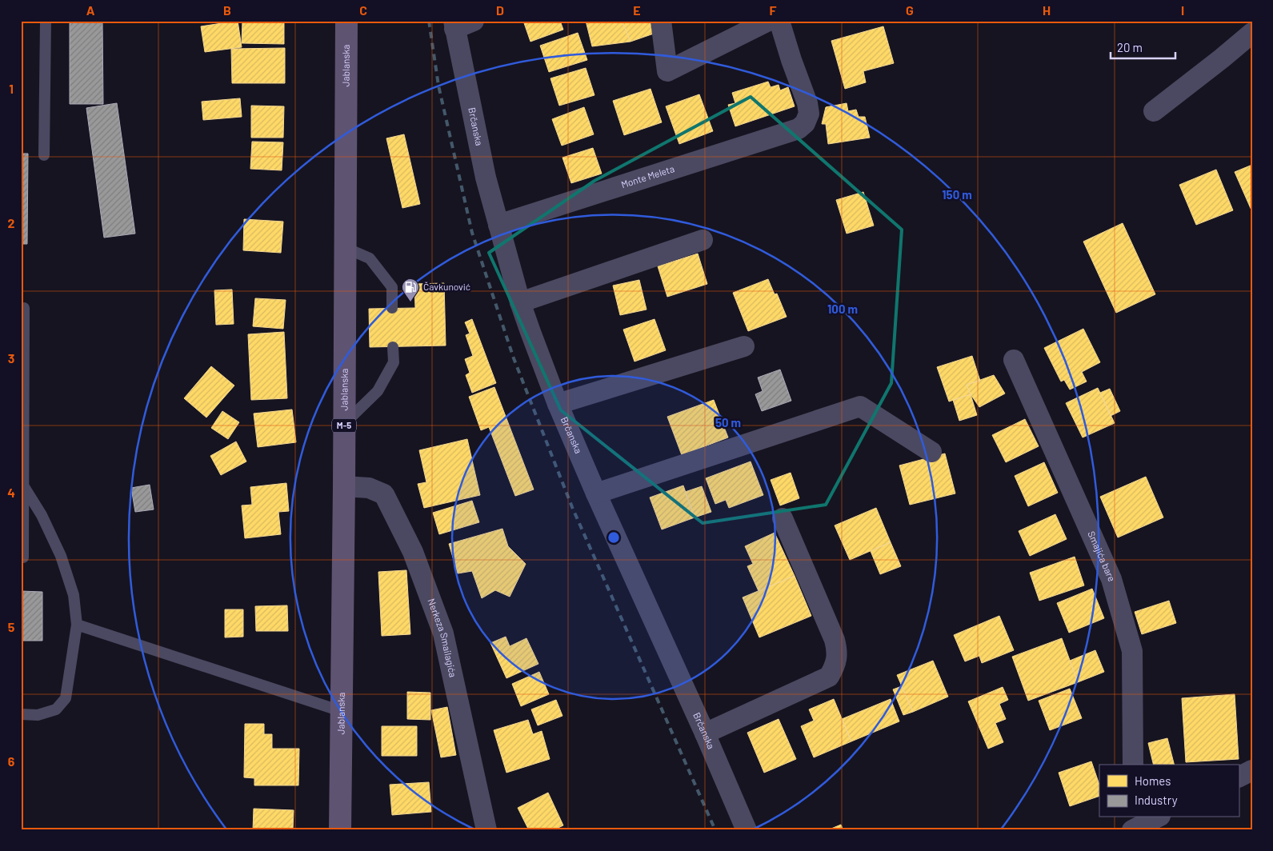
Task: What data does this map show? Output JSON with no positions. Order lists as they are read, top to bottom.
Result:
{
  "streets": {
    "main road": ["Jablanska", "M-5"],
    "street": [
      "Brčanska",
      "Monte Meleta",
      "Smajića bare",
      "Nerkeza Smailagića"
    ]
  },
  "crossings": [
    ["Jablanska", "Nerkeza Smailagića"],
    ["Brčanska", "Monte Meleta"]
  ],
  "places": {
    "fuel station": ["Čavkunović"]
  },
  "legend": ["Homes", "Industry"],
  "scale_bar": "20 m",
  "grid": {
    "columns": [
      "A",
      "B",
      "C",
      "D",
      "E",
      "F",
      "G",
      "H",
      "I"
    ],
    "rows": [
      "1",
      "2",
      "3",
      "4",
      "5",
      "6"
    ]
  },
  "rings": ["150 m", "100 m", "50 m"]
}
